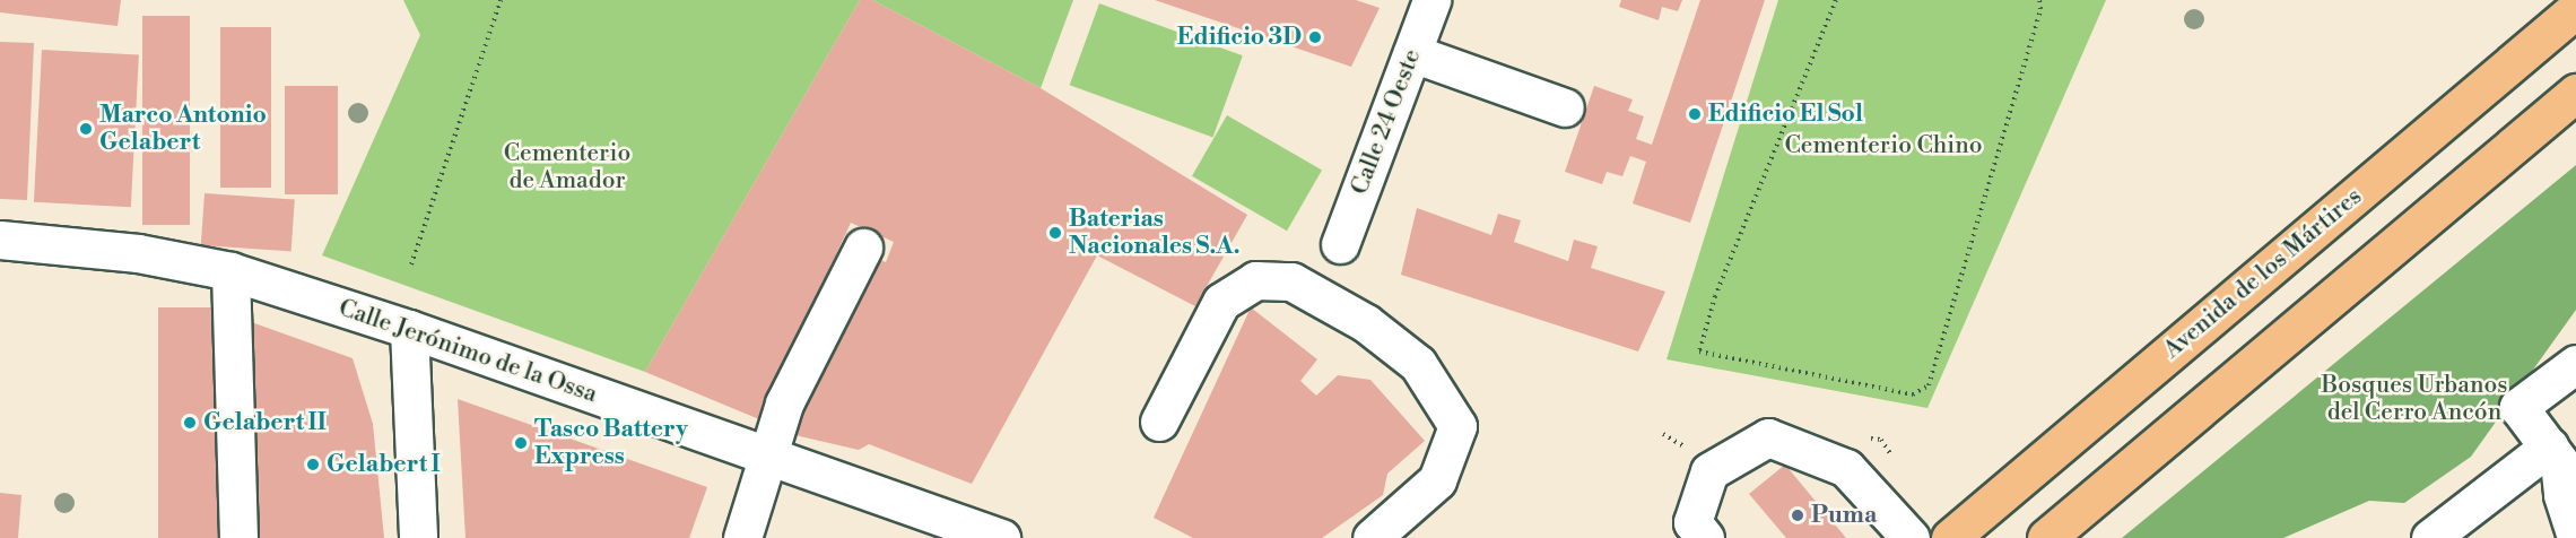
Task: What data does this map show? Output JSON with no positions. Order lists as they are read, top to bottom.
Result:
{
  "streets": {
    "highway": ["Avenida de los Mártires"],
    "street": ["Calle 24 Oeste", "Calle Jerónimo de la Ossa"]
  },
  "parks": ["Cementerio Chino", "Cementerio de Amador", "Bosques Urbanos del Cerro Ancón"],
  "places": [
    "Edificio 3D",
    "Edificio El Sol",
    "Marco Antonio Gelabert",
    "Baterias Nacionales S.A.",
    "Gelabert II",
    "Tasco Battery Express",
    "Gelabert I",
    "Puma"
  ]
}
